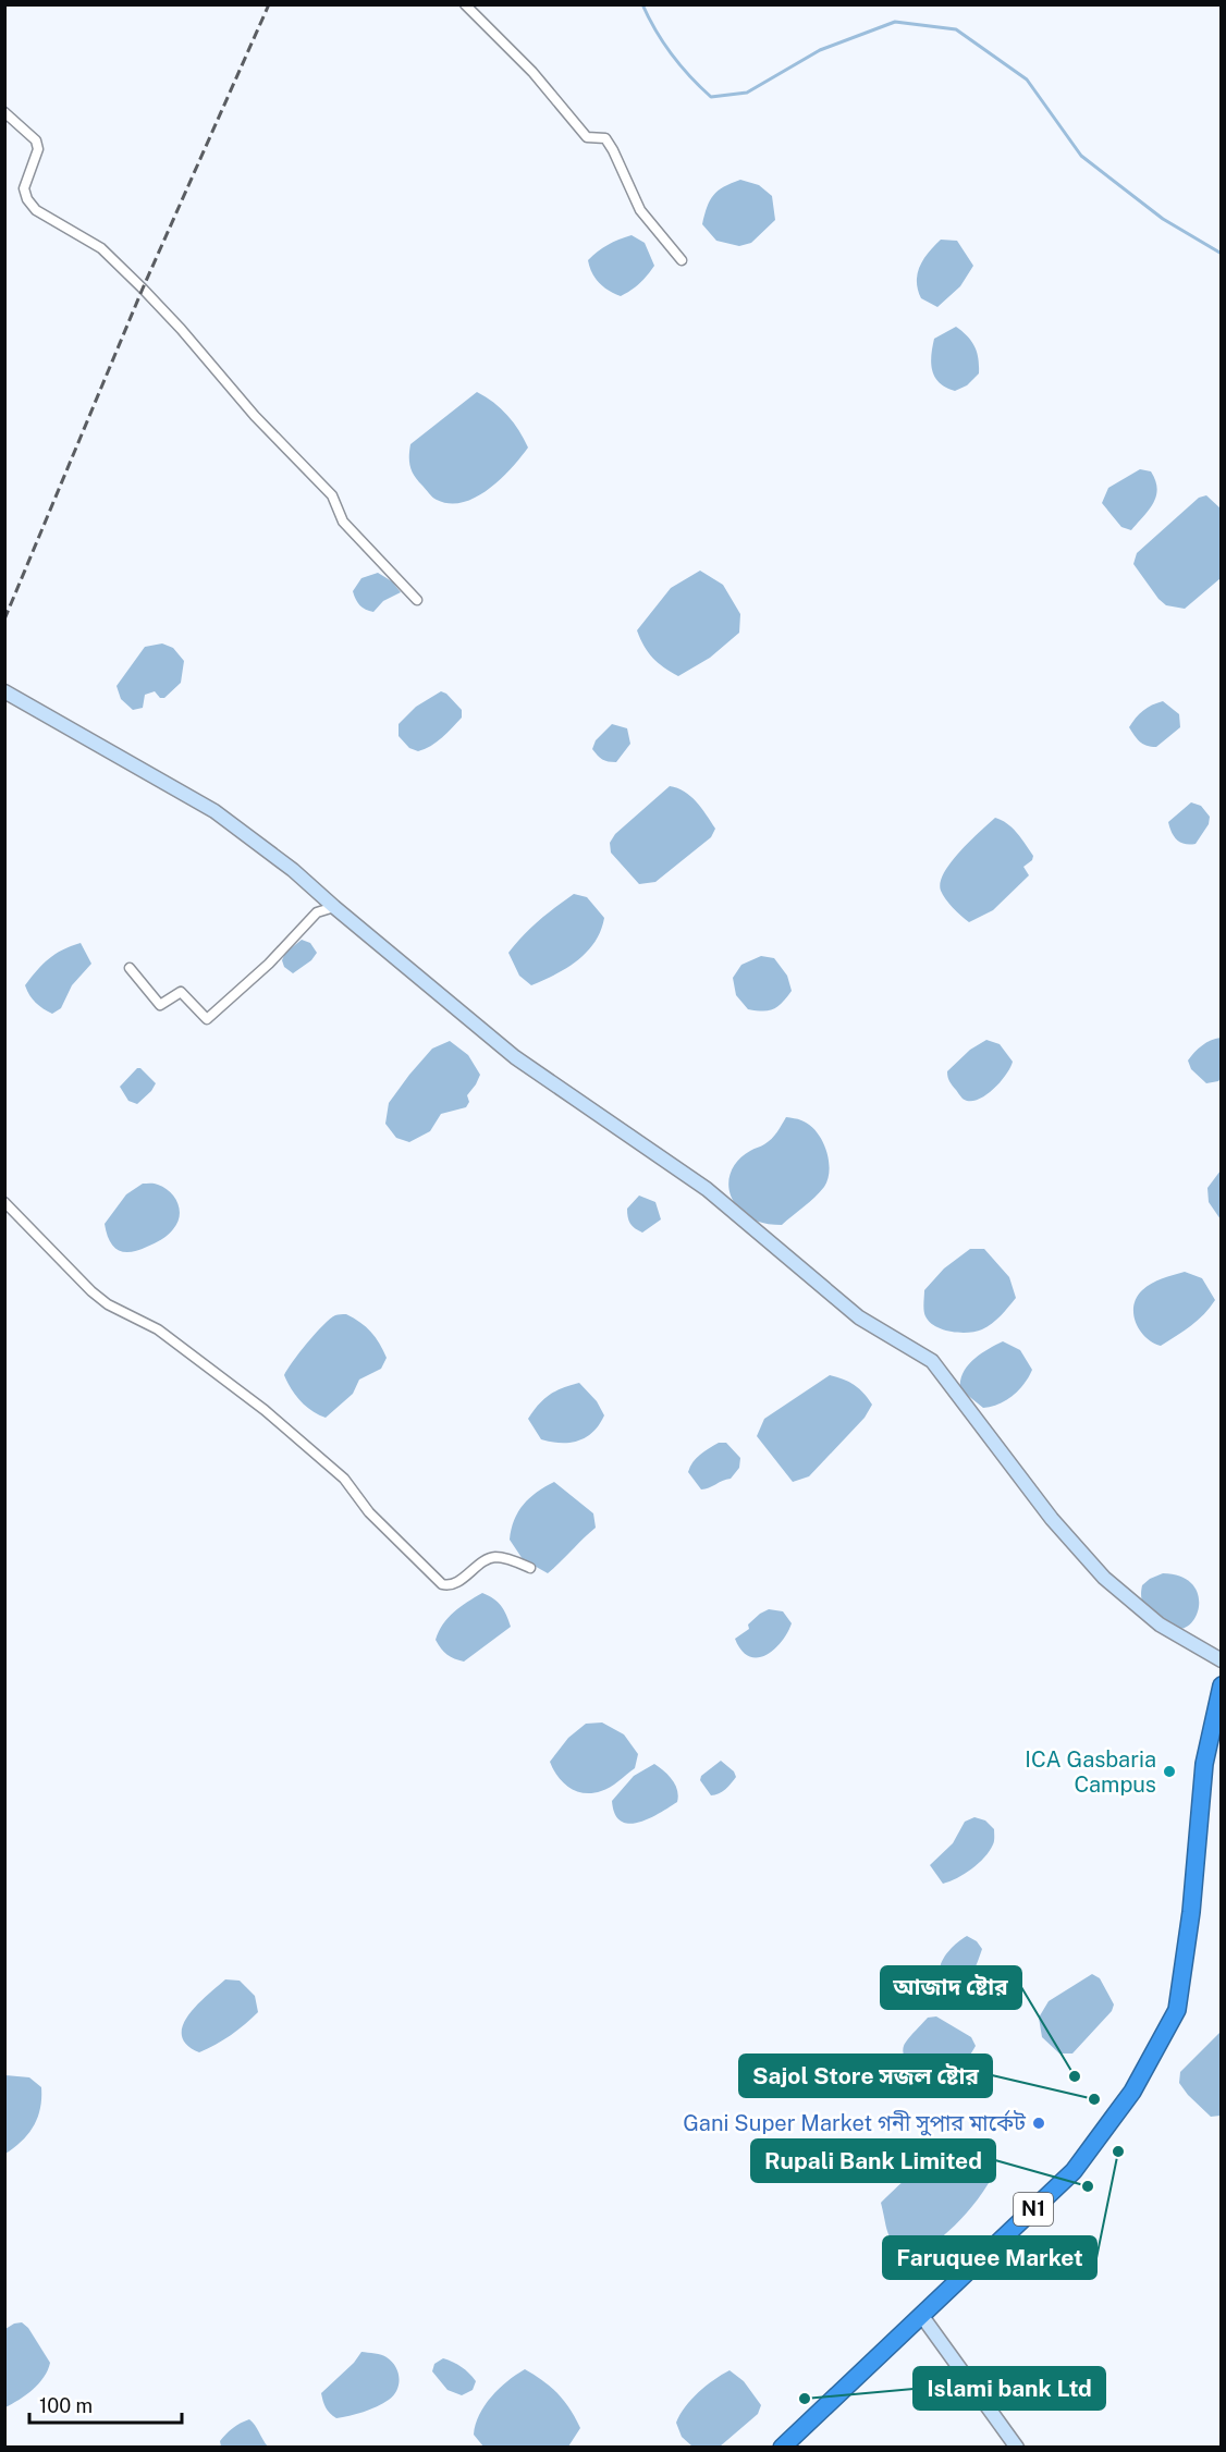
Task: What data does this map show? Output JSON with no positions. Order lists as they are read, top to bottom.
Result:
{
  "streets": {
    "highway": ["N1"]
  },
  "places": [
    "ICA Gasbaria Campus",
    "আজাদ ষ্টোর",
    "Sajol Store সজল ষ্টোর",
    "Gani Super Market গনী সুপার মার্কেট",
    "Faruquee Market",
    "Rupali Bank Limited",
    "Islami bank Ltd"
  ],
  "scale_bar": "100 m"
}
